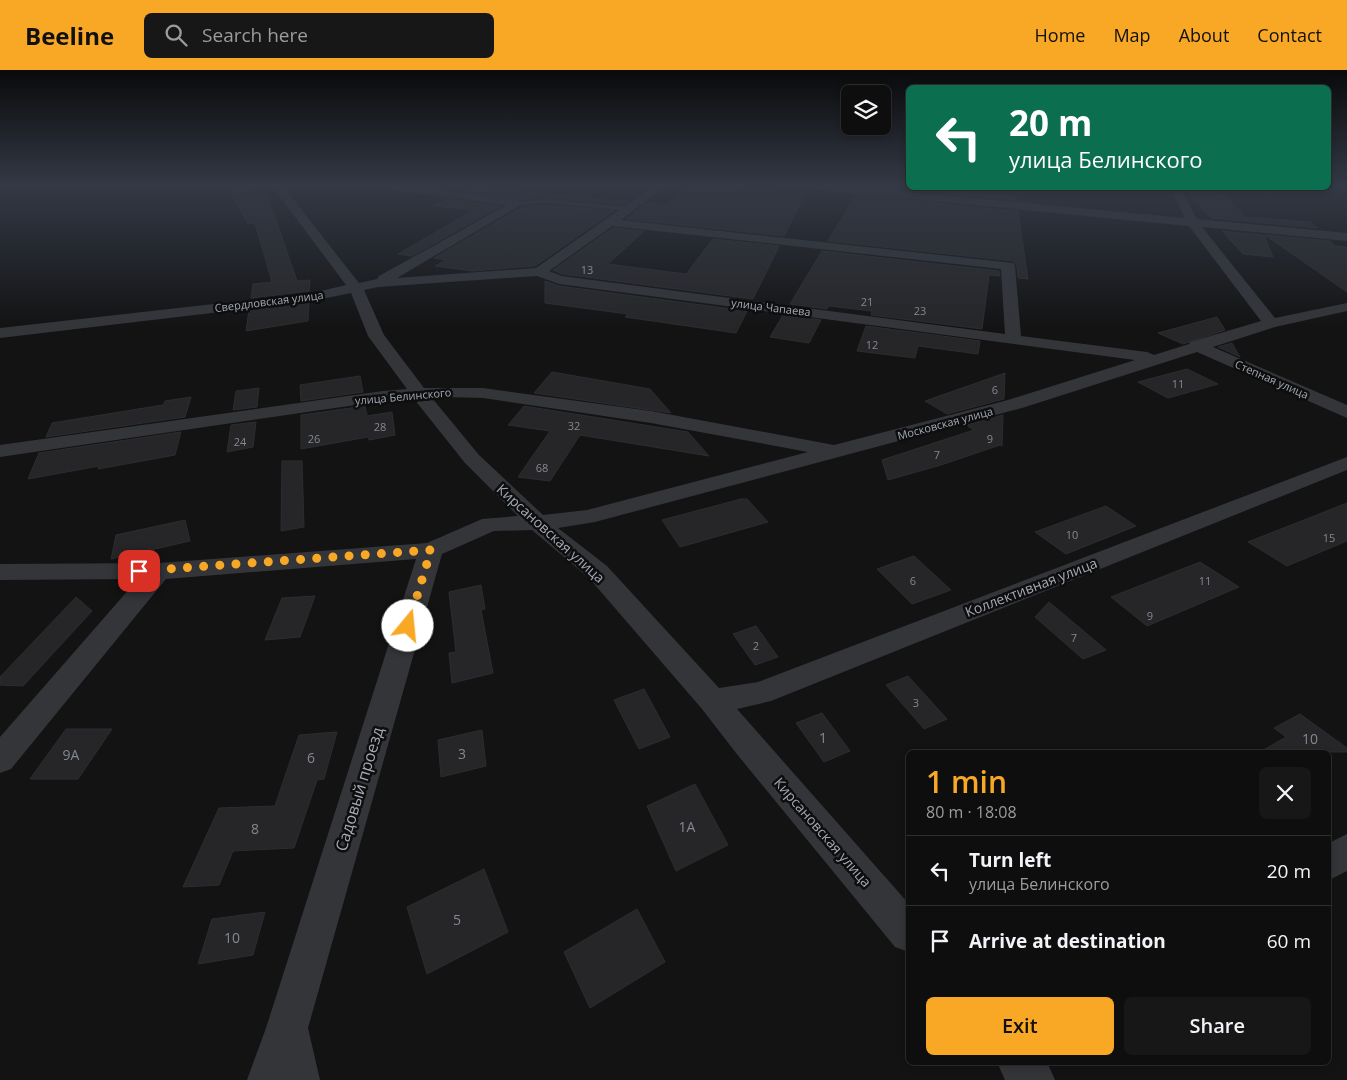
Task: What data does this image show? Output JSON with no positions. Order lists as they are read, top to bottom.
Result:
{
  "streets": {
    "street": [
      "Свердловская улица",
      "улица Чапаева",
      "Степная улица",
      "улица Белинского",
      "Московская улица",
      "Кирсановская улица",
      "Коллективная улица",
      "Садовый проезд"
    ]
  },
  "crossings": [
    ["Свердловская улица", "улица Чапаева"],
    ["Свердловская улица", "Кирсановская улица"],
    ["улица Чапаева", "Московская улица"],
    ["Степная улица", "Московская улица"],
    ["улица Белинского", "Московская улица"],
    ["улица Белинского", "Кирсановская улица"],
    ["Московская улица", "Кирсановская улица"],
    ["Кирсановская улица", "Коллективная улица"]
  ],
  "house_numbers": [
    "13",
    "21",
    "23",
    "12",
    "11",
    "6",
    "32",
    "28",
    "26",
    "9",
    "24",
    "7",
    "68",
    "10",
    "15",
    "6",
    "11",
    "9",
    "7",
    "2",
    "3",
    "1",
    "10",
    "3",
    "9А",
    "6",
    "1А",
    "8",
    "5",
    "10"
  ],
  "page": {
    "header": "Beeline",
    "search": "Search here",
    "nav": [
      "Home",
      "Map",
      "About",
      "Contact"
    ],
    "turn": ["20 m", "улица Белинского"],
    "heading": ["1 min", "80 m · 18:08"],
    "list": [
      {
        "name": "Turn left",
        "note": "улица Белинского",
        "value": "20 m"
      },
      {
        "name": "Arrive at destination",
        "value": "60 m"
      }
    ],
    "buttons": ["Exit", "Share"]
  }
}
